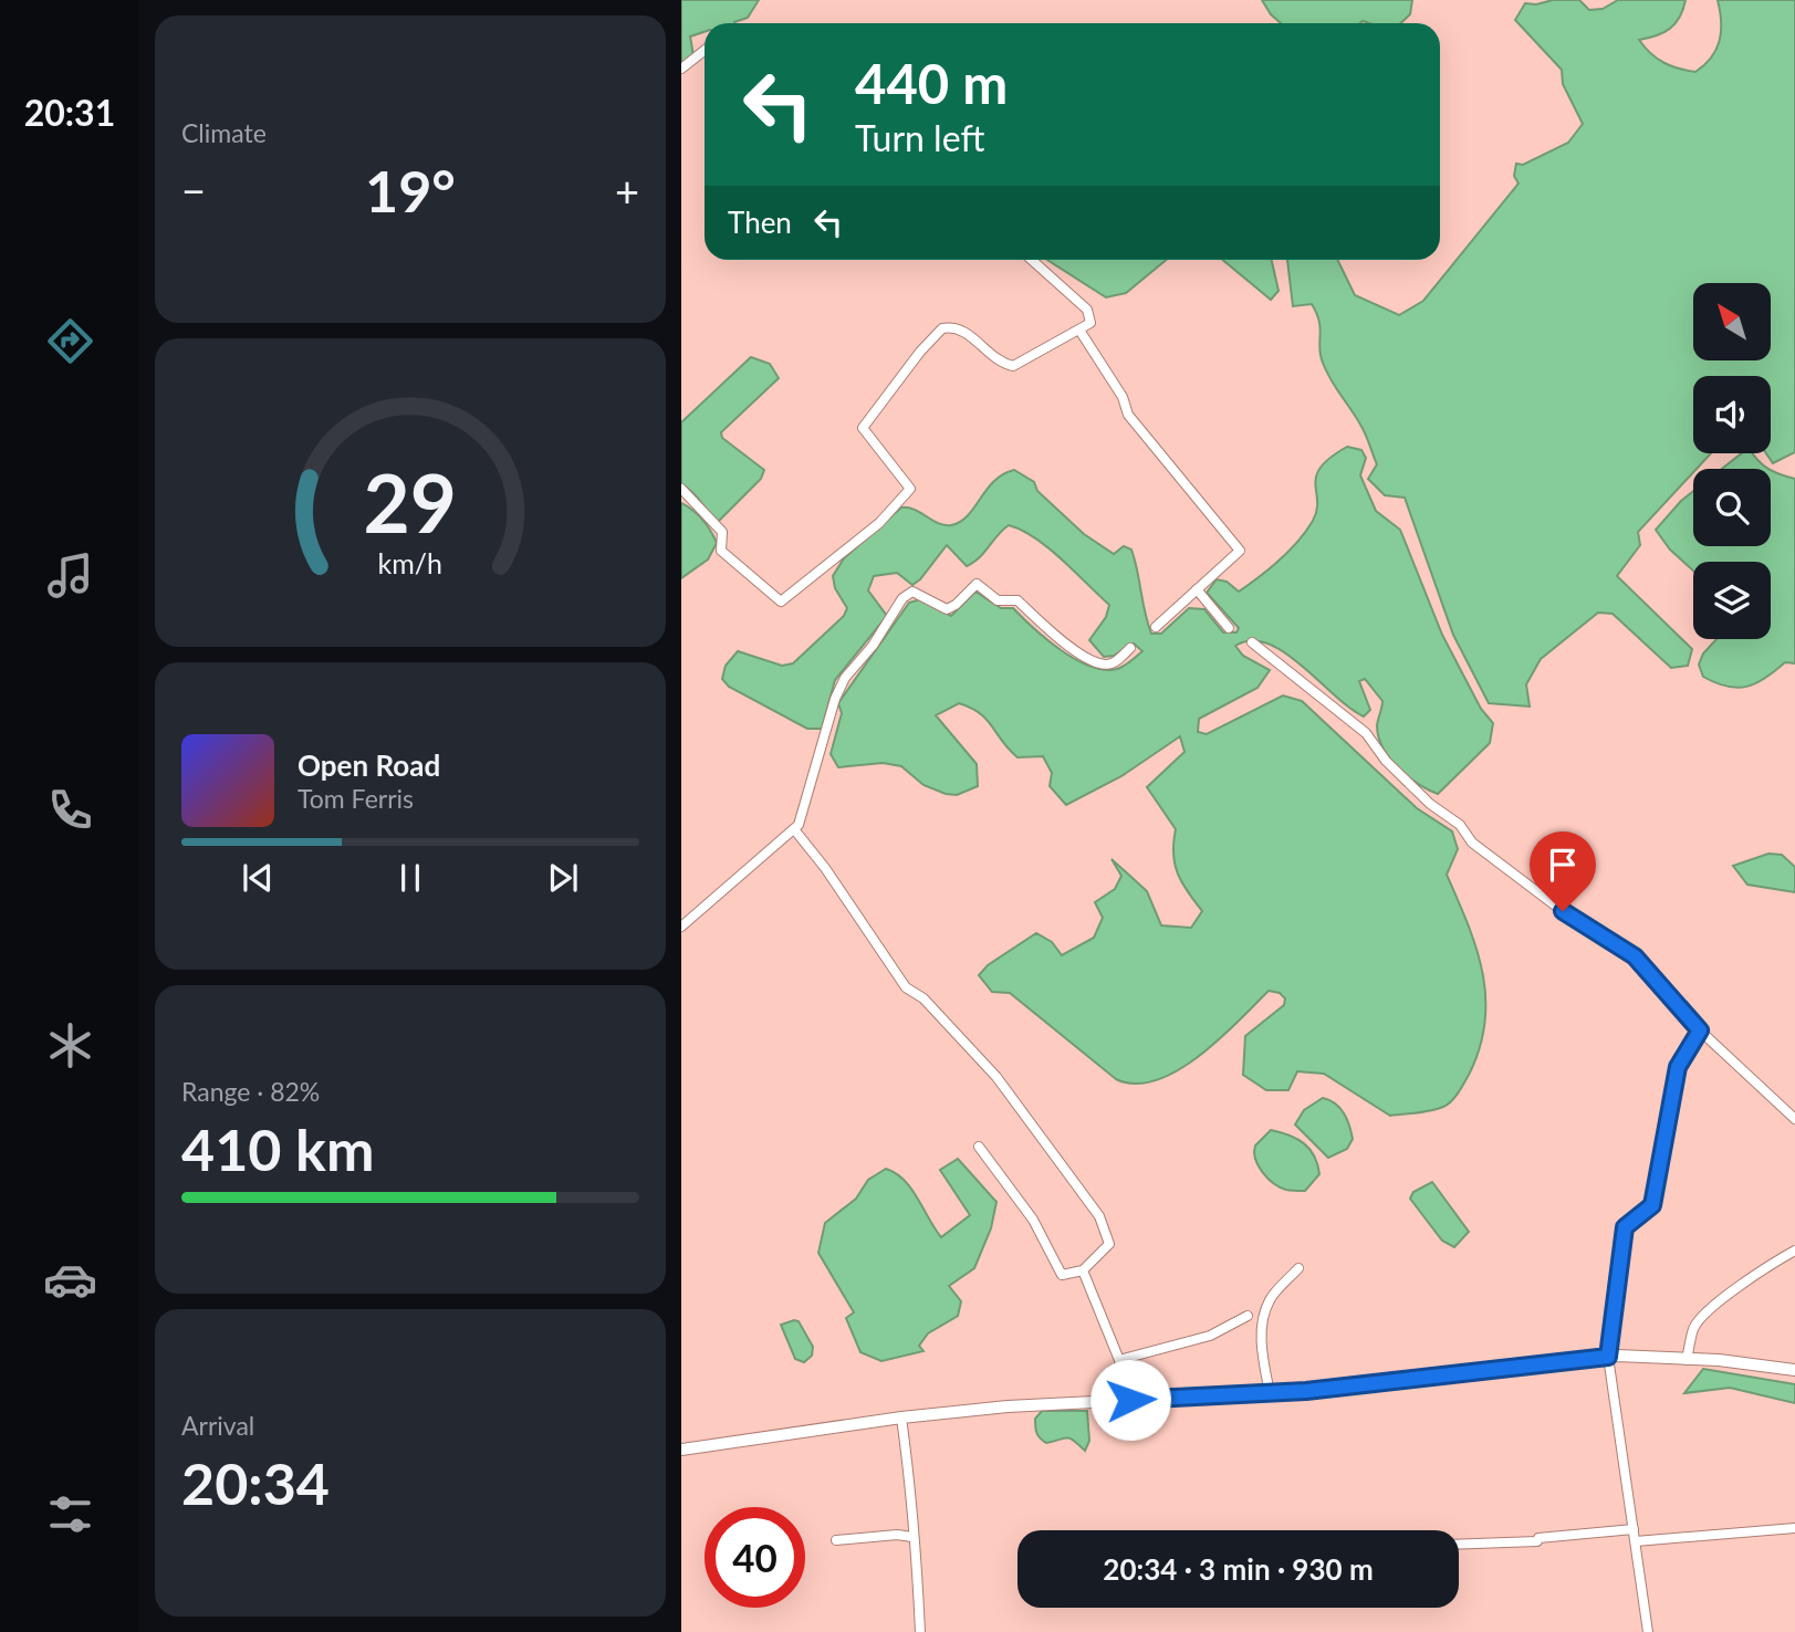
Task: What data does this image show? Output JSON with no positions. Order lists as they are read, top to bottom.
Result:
{
  "north": "top left",
  "page": {
    "tabs": "20:31",
    "tile": [
      "Climate",
      ["Range · 82%", "410 km"],
      ["Arrival", "20:34"]
    ],
    "turn": ["440 m", "Turn left"],
    "heat": ["−", "19°", "+"],
    "then": "Then",
    "song": ["Open Road", "Tom Ferris"],
    "limit": "40",
    "trip": "20:34 · 3 min · 930 m",
    "gauge": ["29", "km/h"]
  }
}
